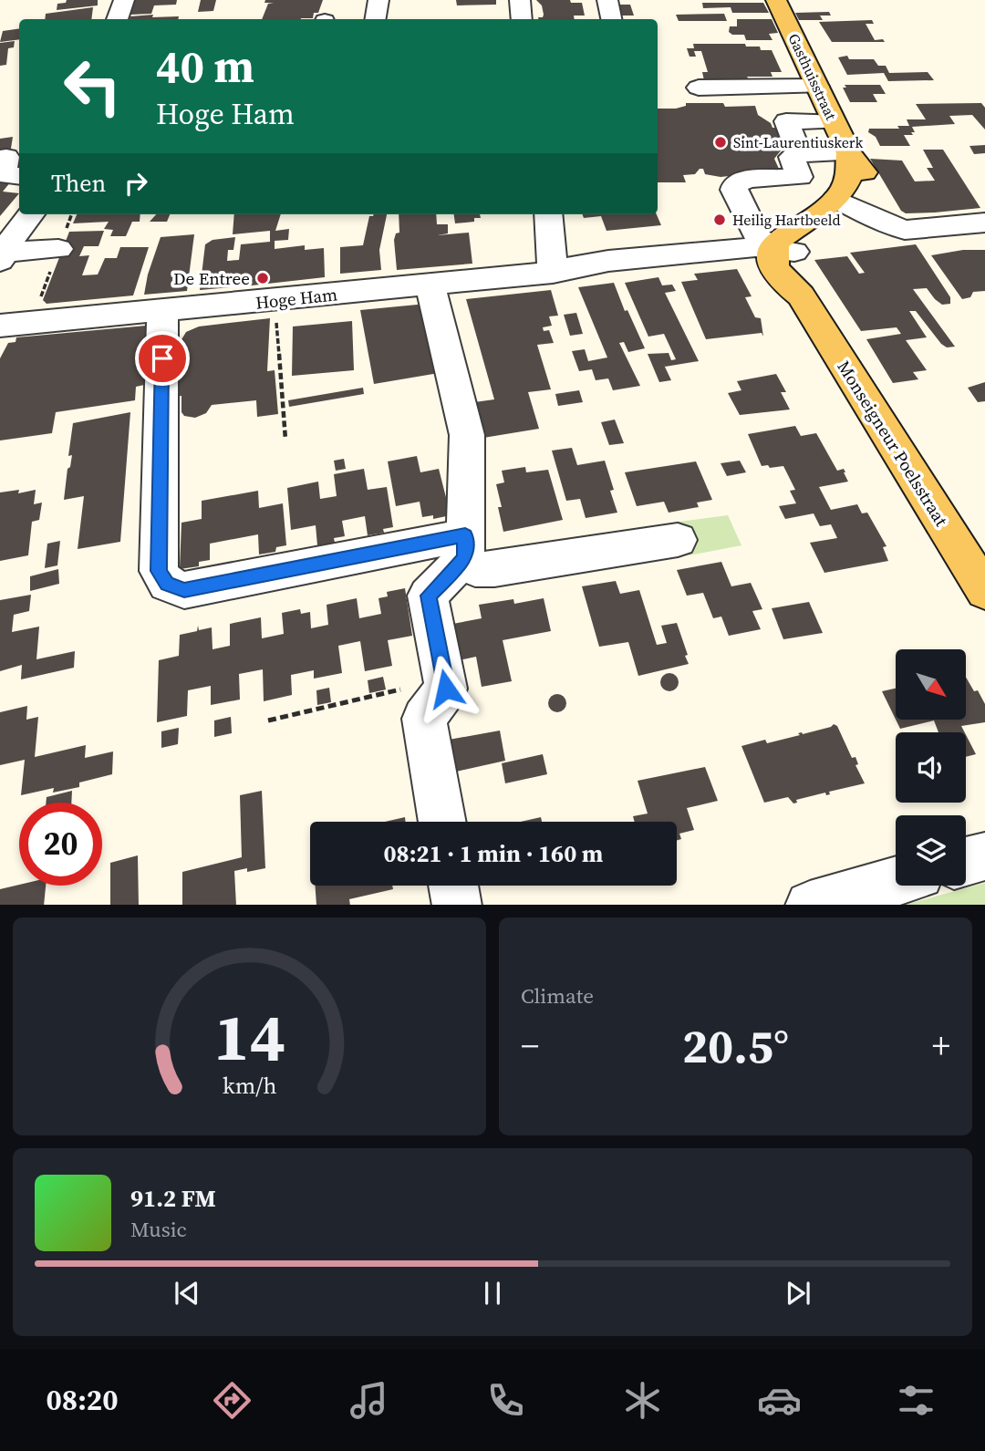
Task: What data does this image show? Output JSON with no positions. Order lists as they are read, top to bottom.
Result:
{
  "streets": {
    "main road": ["Gasthuisstraat", "Monseigneur Poelsstraat"],
    "street": ["Hoge Ham"]
  },
  "crossings": [
    ["Hoge Ham", "Monseigneur Poelsstraat"]
  ],
  "places": ["Sint-Laurentiuskerk", "Heilig Hartbeeld", "De Entree"],
  "north": "bottom right",
  "page": {
    "turn": ["40 m", "Hoge Ham"],
    "then": "Then",
    "limit": "20",
    "trip": "08:21 · 1 min · 160 m",
    "tile": "Climate",
    "heat": ["−", "20.5°", "+"],
    "song": ["91.2 FM", "Music"],
    "tabs": "08:20",
    "gauge": ["14", "km/h"]
  }
}
